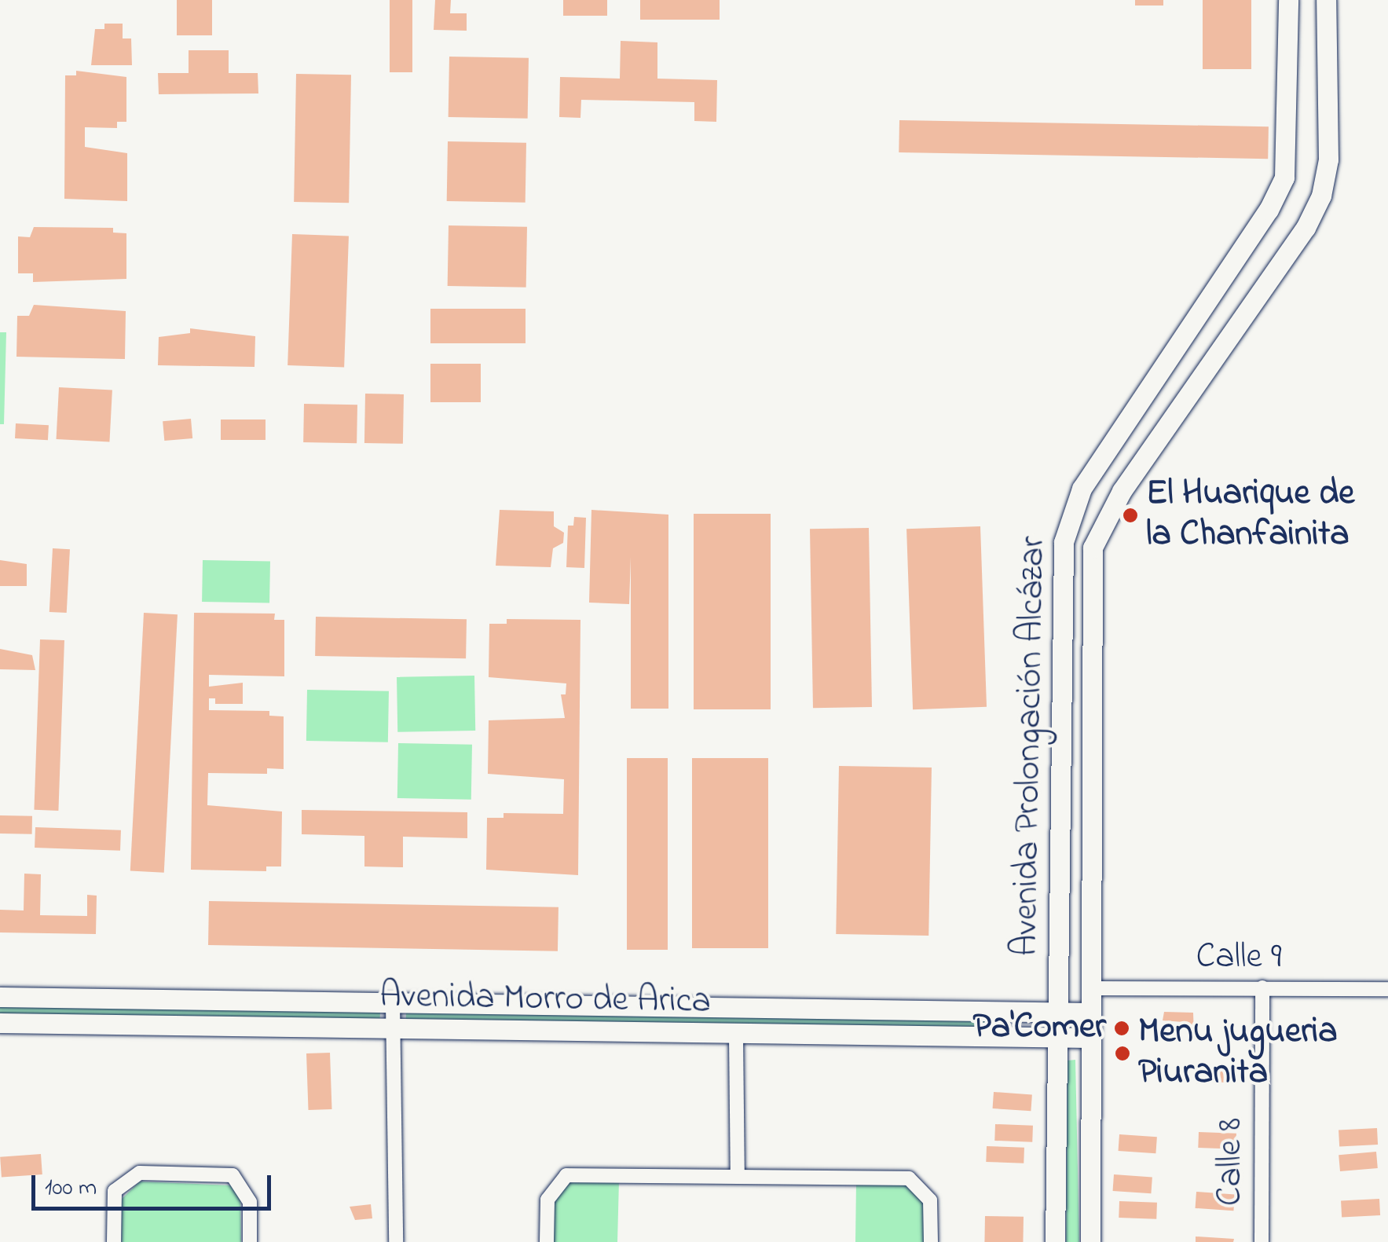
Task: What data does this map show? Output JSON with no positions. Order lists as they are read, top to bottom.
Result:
{
  "streets": {
    "main road": ["Avenida Prolongación Alcázar", "Avenida Morro de Arica"],
    "street": ["Calle 9", "Calle 8"]
  },
  "crossings": [
    ["Avenida Prolongación Alcázar", "Calle 9"],
    ["Avenida Prolongación Alcázar", "Avenida Morro de Arica"],
    ["Calle 9", "Calle 8"]
  ],
  "places": ["El Huarique de la Chanfainita", "Pa'Comer", "Menu jugueria Piuranita"],
  "scale_bar": "100 m"
}
